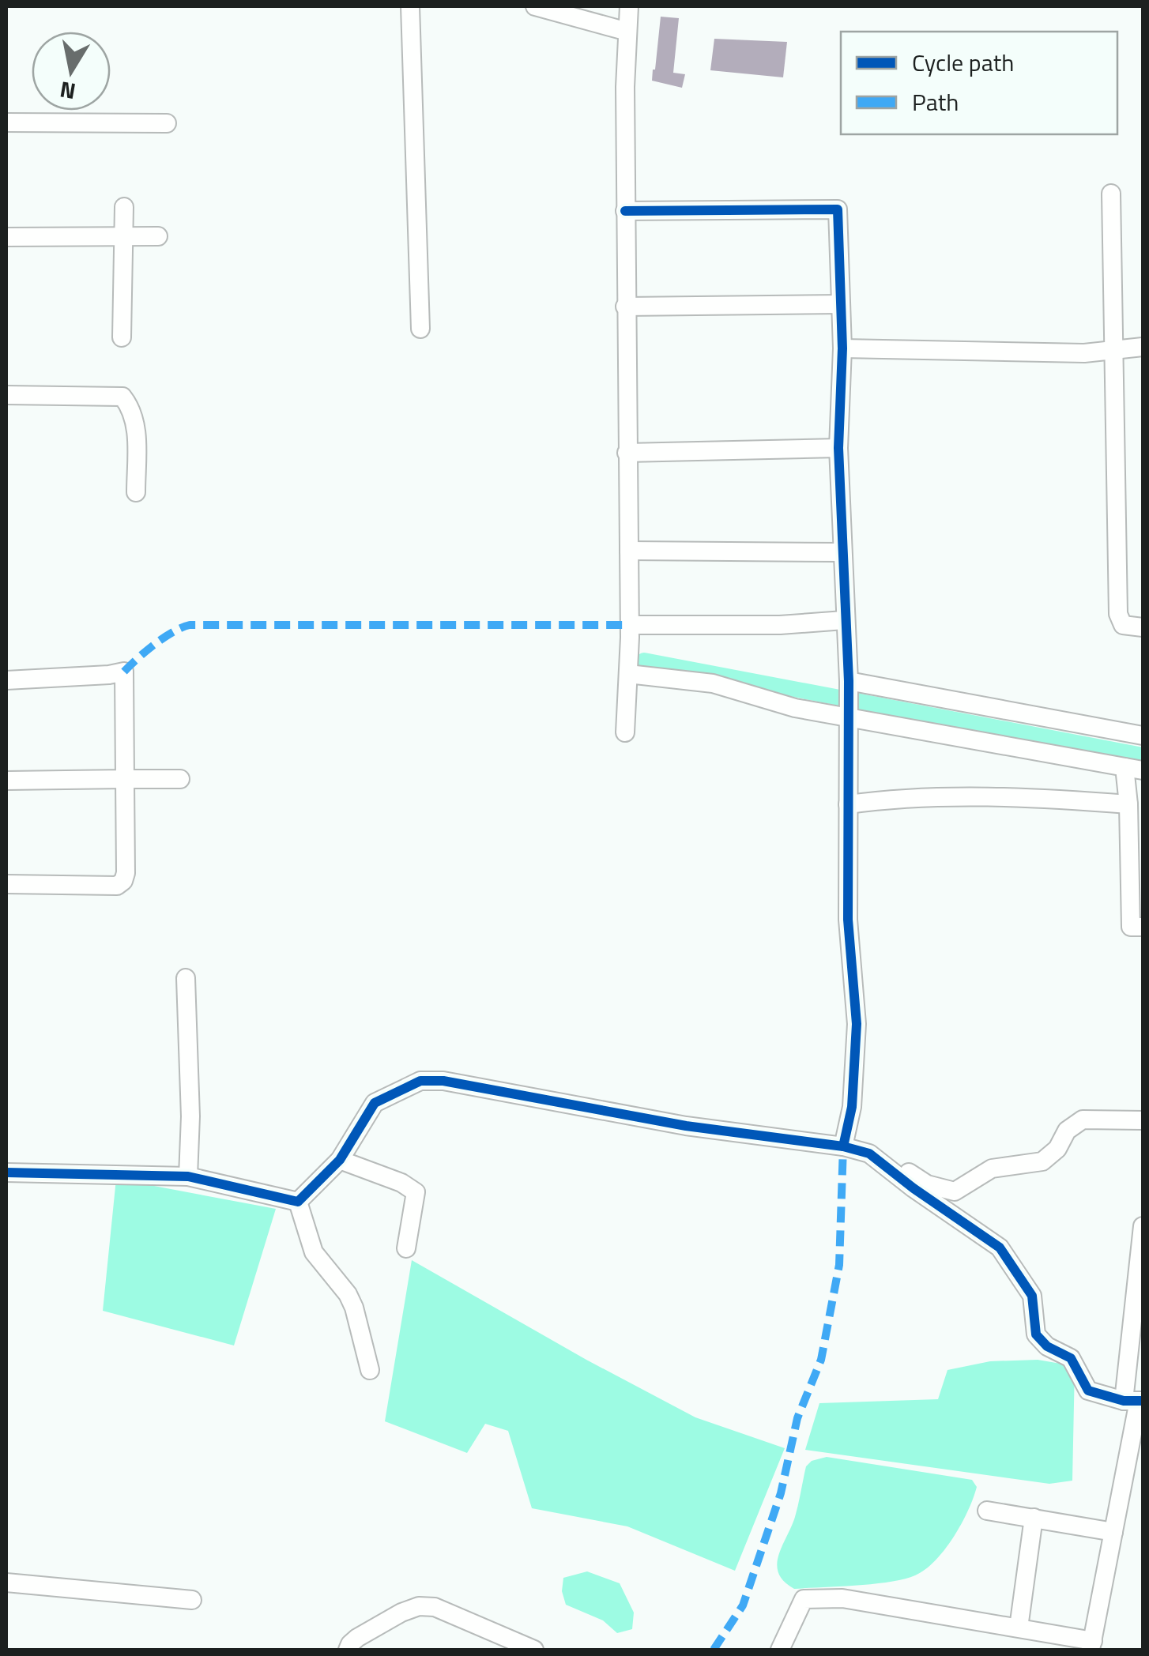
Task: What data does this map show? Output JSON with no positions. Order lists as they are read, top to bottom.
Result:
{
  "legend": ["Cycle path", "Path"],
  "north": "bottom"
}
